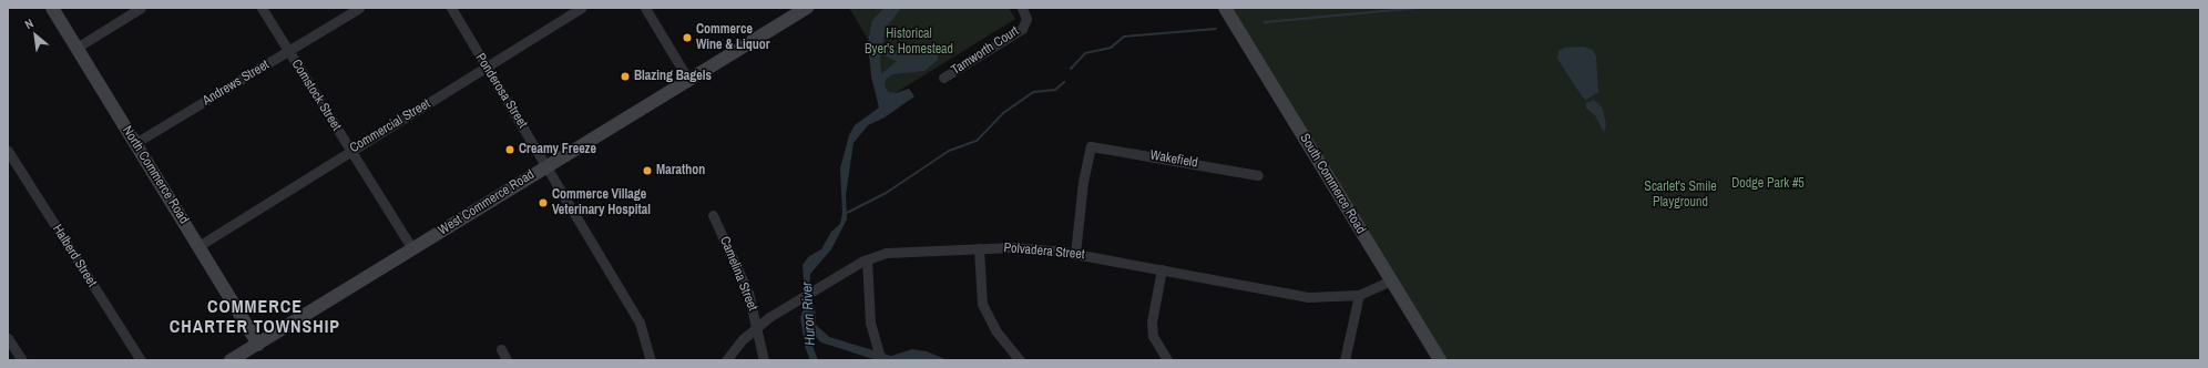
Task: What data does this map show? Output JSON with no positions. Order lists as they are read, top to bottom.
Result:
{
  "streets": {
    "main road": ["North Commerce Road", "South Commerce Road", "West Commerce Road"],
    "street": [
      "Tamworth Court",
      "Andrews Street",
      "Ponderosa Street",
      "Comstock Street",
      "Commercial Street",
      "Wakefield",
      "Polvadera Street",
      "Halberd Street",
      "Camelina Street"
    ]
  },
  "crossings": [
    ["Andrews Street", "Comstock Street"],
    ["Andrews Street", "North Commerce Road"],
    ["Ponderosa Street", "Commercial Street"],
    ["Ponderosa Street", "West Commerce Road"],
    ["Comstock Street", "Commercial Street"],
    ["Comstock Street", "West Commerce Road"],
    ["Commercial Street", "North Commerce Road"],
    ["Wakefield", "Polvadera Street"],
    ["North Commerce Road", "West Commerce Road"],
    ["South Commerce Road", "Polvadera Street"],
    ["Polvadera Street", "Camelina Street"]
  ],
  "districts": ["COMMERCE CHARTER TOWNSHIP"],
  "water": ["Huron River"],
  "parks": ["Historical Byer's Homestead", "Dodge Park #5", "Scarlet's Smile Playground"],
  "places": [
    "Commerce Wine & Liquor",
    "Blazing Bagels",
    "Creamy Freeze",
    "Marathon",
    "Commerce Village Veterinary Hospital"
  ],
  "north": "top left"
}
